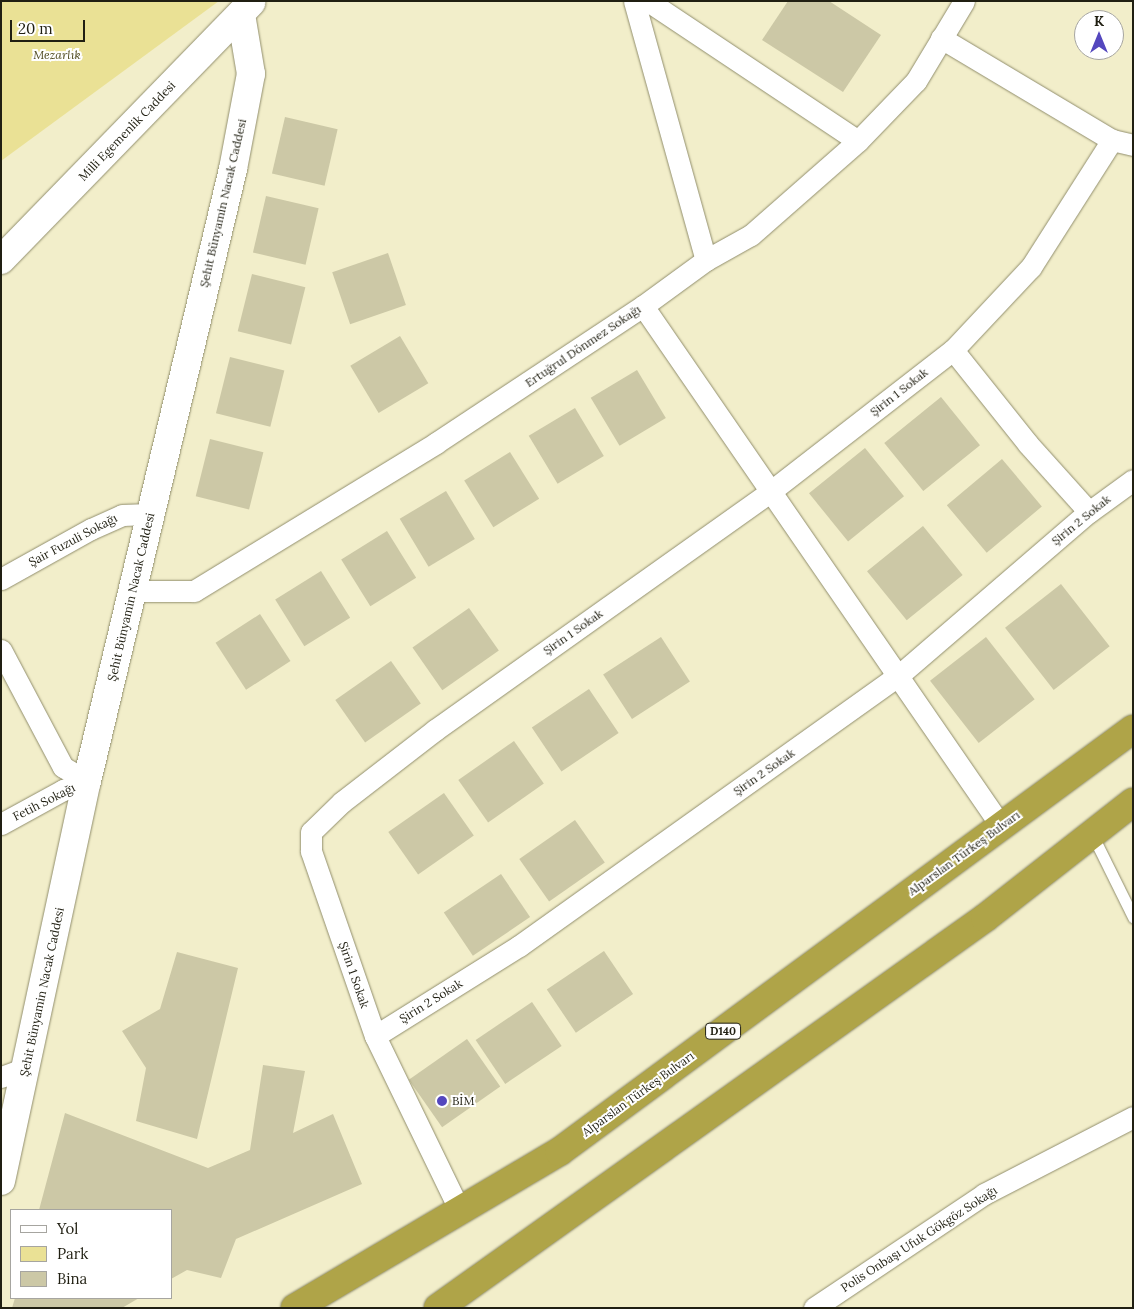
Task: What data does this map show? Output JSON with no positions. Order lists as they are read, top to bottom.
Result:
{
  "streets": {
    "highway": ["Alparslan Türkeş Bulvarı", "D140"],
    "street": [
      "Milli Egemenlik Caddesi",
      "Şehit Bünyamin Nacak Caddesi",
      "Ertuğrul Dönmez Sokağı",
      "Şirin 1 Sokak",
      "Şirin 2 Sokak",
      "Şair Fuzuli Sokağı",
      "Fetih Sokağı",
      "Polis Onbaşı Ufuk Gökgöz Sokağı"
    ]
  },
  "crossings": [
    ["Milli Egemenlik Caddesi", "Şehit Bünyamin Nacak Caddesi"],
    ["Şehit Bünyamin Nacak Caddesi", "Ertuğrul Dönmez Sokağı"],
    ["Şehit Bünyamin Nacak Caddesi", "Şair Fuzuli Sokağı"],
    ["Şehit Bünyamin Nacak Caddesi", "Fetih Sokağı"],
    ["Şirin 1 Sokak", "Şirin 2 Sokak"],
    ["Şirin 1 Sokak", "Alparslan Türkeş Bulvarı"]
  ],
  "parks": ["Mezarlık"],
  "places": ["BİM"],
  "legend": ["Yol", "Park", "Bina"],
  "scale_bar": "20 m",
  "north": "top"
}
